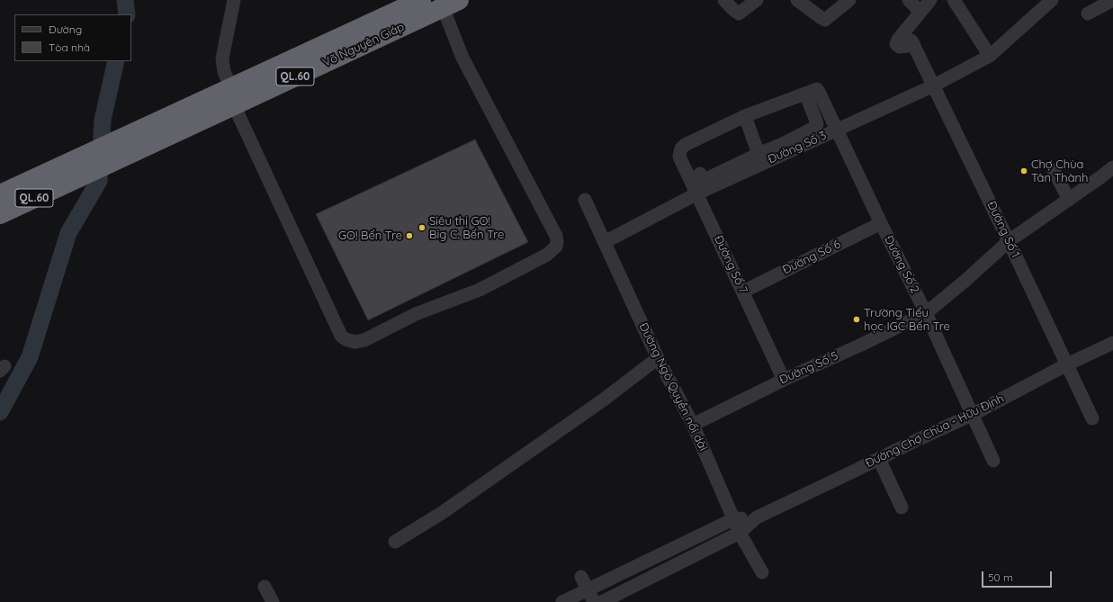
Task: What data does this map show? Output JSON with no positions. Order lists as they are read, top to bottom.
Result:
{
  "streets": {
    "highway": ["Võ Nguyên Giáp", "QL.60"],
    "street": [
      "Đường Số 3",
      "Đường Số 1",
      "Đường Số 6",
      "Đường Số 7",
      "Đường Số 2",
      "Đường Số 5",
      "Đường Ngô Quyền nối dài",
      "Đường Chợ Chùa - Hữu Định"
    ]
  },
  "crossings": [
    ["Đường Số 3", "Đường Số 1"],
    ["Đường Số 3", "Đường Số 7"],
    ["Đường Số 3", "Đường Số 2"],
    ["Đường Số 3", "Đường Ngô Quyền nối dài"],
    ["Đường Số 1", "Đường Số 5"],
    ["Đường Số 1", "Đường Chợ Chùa - Hữu Định"],
    ["Đường Số 6", "Đường Số 7"],
    ["Đường Số 6", "Đường Số 2"],
    ["Đường Số 7", "Đường Số 5"],
    ["Đường Số 2", "Đường Số 5"],
    ["Đường Số 2", "Đường Chợ Chùa - Hữu Định"],
    ["Đường Số 5", "Đường Ngô Quyền nối dài"]
  ],
  "places": [
    "Chợ Chùa Tân Thành",
    "Siêu thị GO! Big C. Bến Tre",
    "GO! Bến Tre",
    "Trường Tiểu học IGC Bến Tre"
  ],
  "legend": ["Đường", "Tòa nhà"],
  "scale_bar": "50 m"
}
